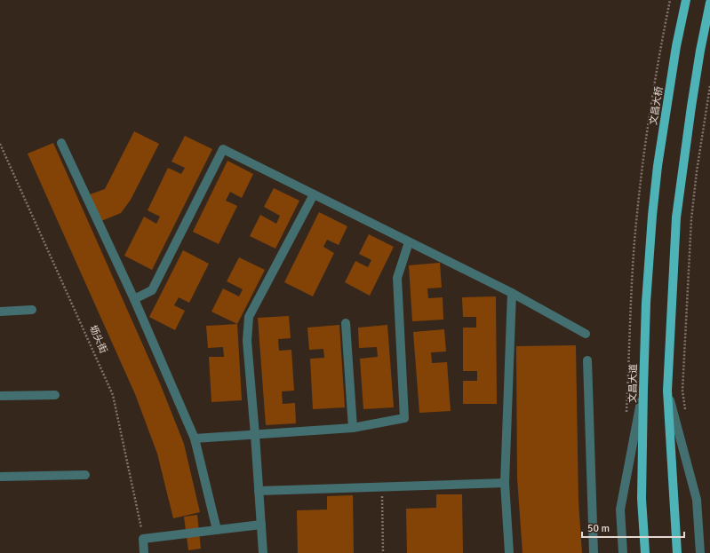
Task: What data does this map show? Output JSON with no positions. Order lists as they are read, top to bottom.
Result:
{
  "streets": {
    "main road": ["文昌大桥", "文昌大道"],
    "path": ["坜头街"]
  },
  "crossings": [
    ["文昌大桥", "文昌大道"]
  ],
  "scale_bar": "50 m"
}
